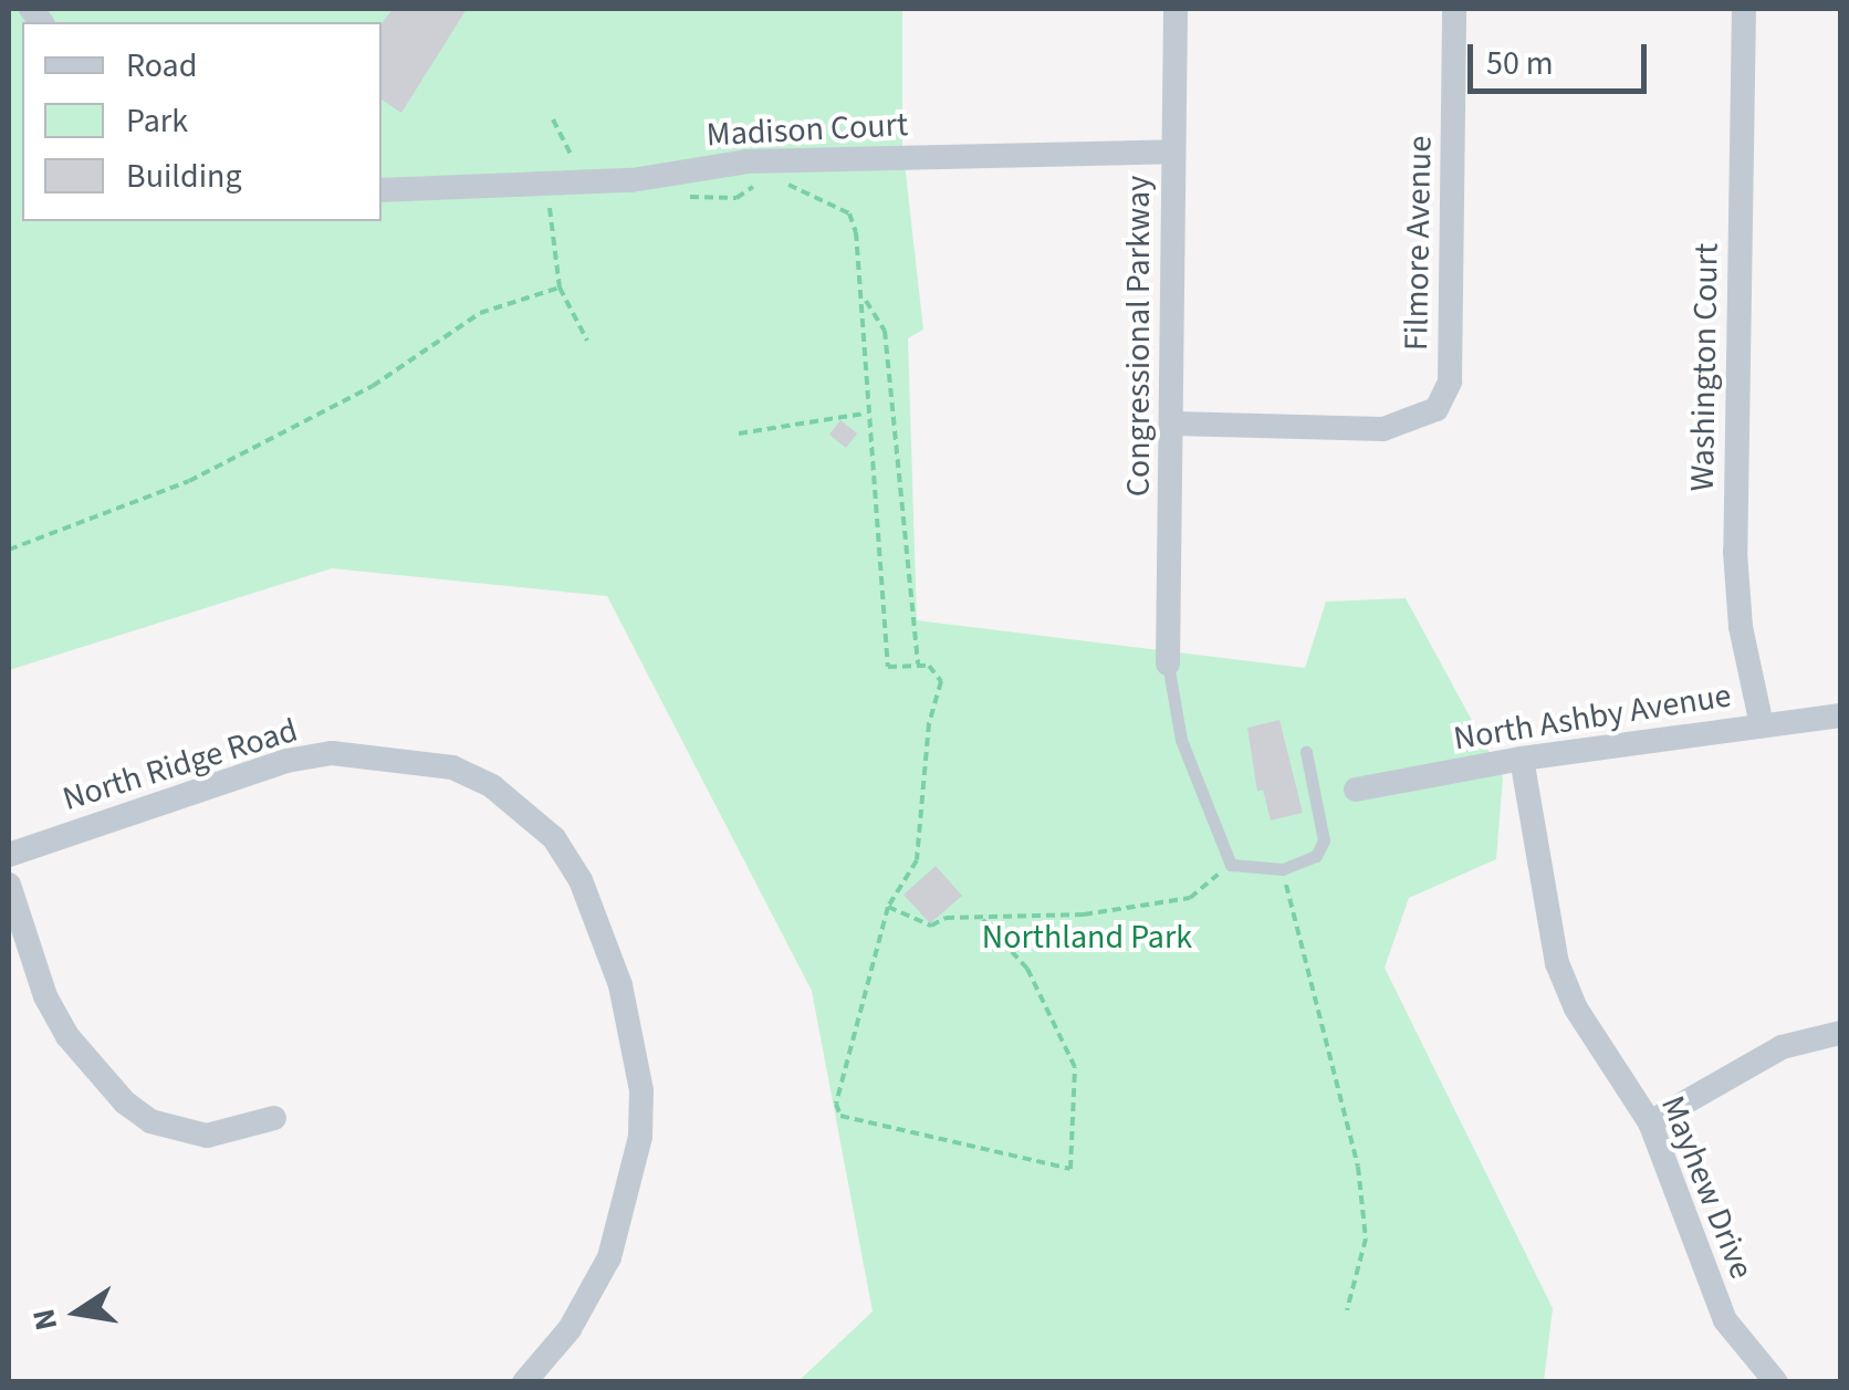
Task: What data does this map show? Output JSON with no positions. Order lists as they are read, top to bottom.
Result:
{
  "streets": {
    "street": [
      "Madison Court",
      "Filmore Avenue",
      "Congressional Parkway",
      "Washington Court",
      "North Ashby Avenue",
      "North Ridge Road",
      "Mayhew Drive"
    ]
  },
  "crossings": [
    ["Madison Court", "Congressional Parkway"],
    ["Filmore Avenue", "Congressional Parkway"],
    ["Washington Court", "North Ashby Avenue"],
    ["North Ashby Avenue", "Mayhew Drive"]
  ],
  "parks": ["Northland Park"],
  "legend": ["Road", "Park", "Building"],
  "scale_bar": "50 m",
  "north": "left"
}
